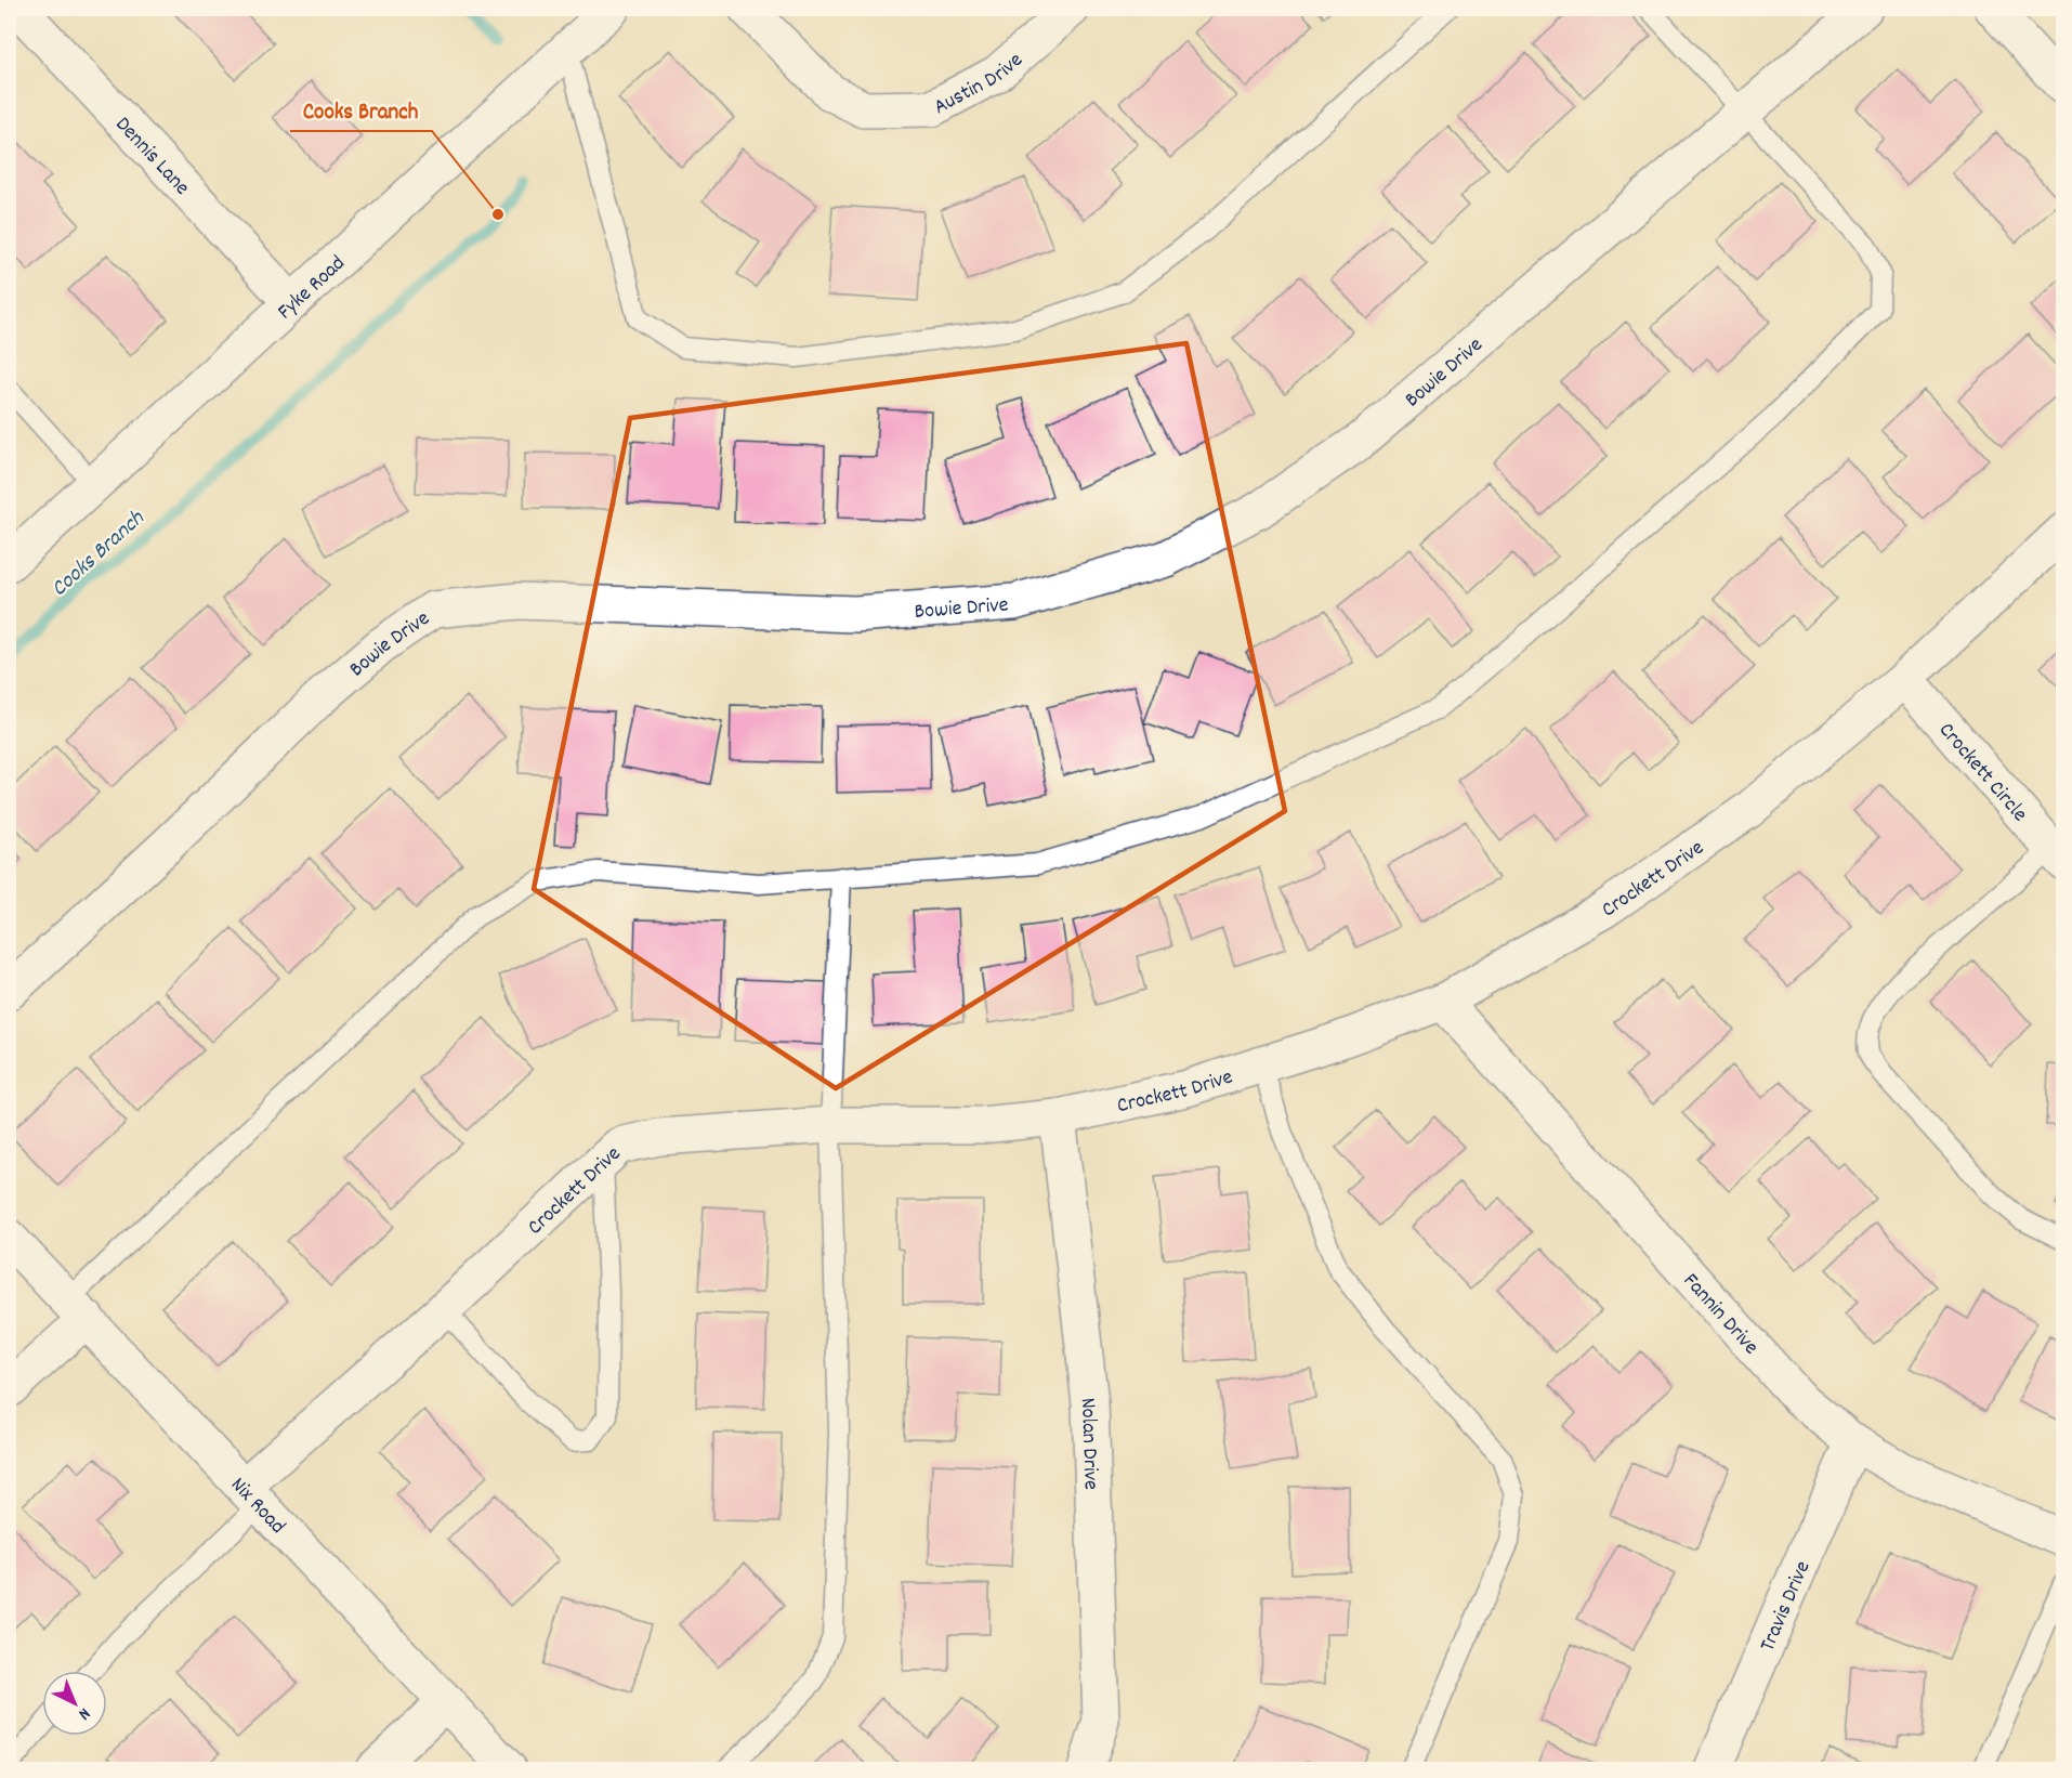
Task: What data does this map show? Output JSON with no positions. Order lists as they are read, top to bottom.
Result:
{
  "streets": {
    "street": [
      "Austin Drive",
      "Dennis Lane",
      "Fyke Road",
      "Bowie Drive",
      "Crockett Circle",
      "Crockett Drive",
      "Fannin Drive",
      "Nolan Drive",
      "Nix Road",
      "Travis Drive"
    ]
  },
  "crossings": [
    ["Dennis Lane", "Fyke Road"],
    ["Crockett Circle", "Crockett Drive"],
    ["Crockett Drive", "Fannin Drive"],
    ["Crockett Drive", "Nolan Drive"],
    ["Crockett Drive", "Nix Road"],
    ["Fannin Drive", "Travis Drive"]
  ],
  "water": ["Cooks Branch"],
  "places": ["Cooks Branch"],
  "north": "bottom right"
}
